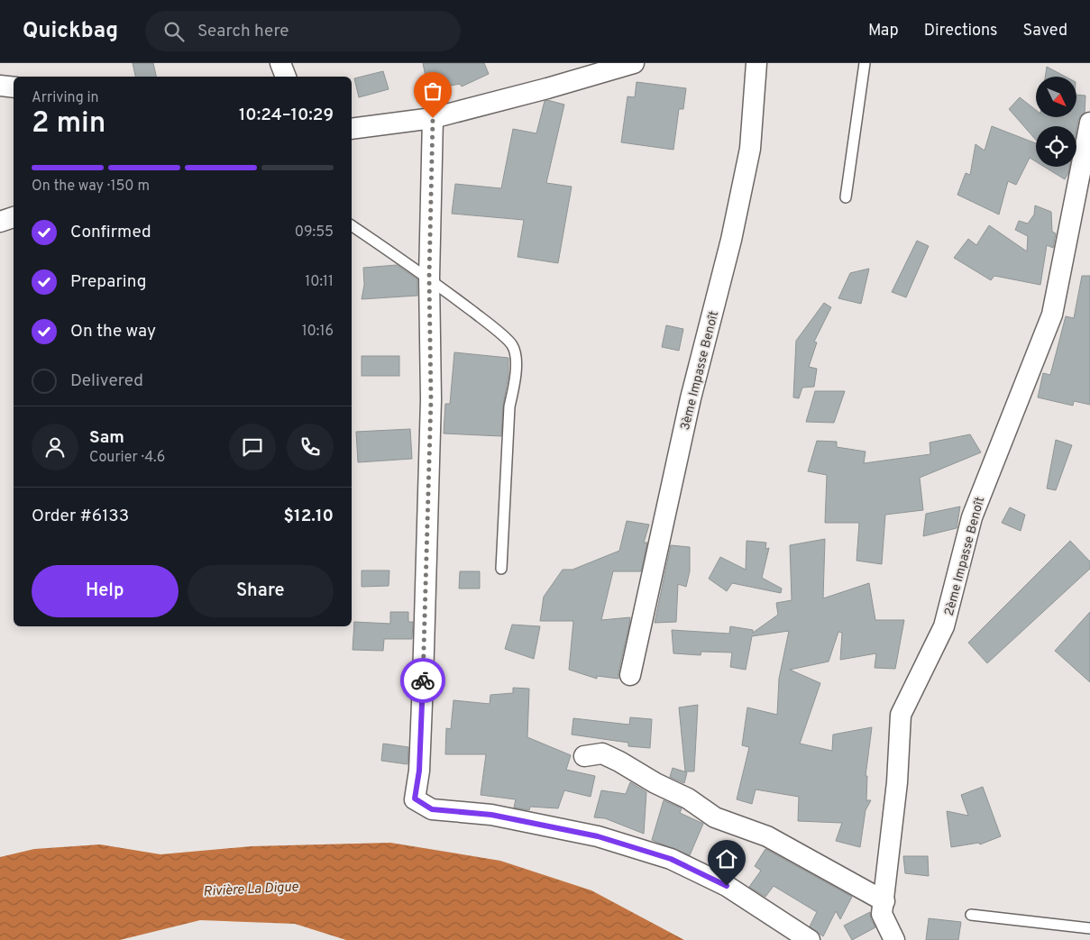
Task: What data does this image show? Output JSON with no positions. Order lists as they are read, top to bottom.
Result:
{
  "streets": {
    "street": ["3ème Impasse Benoît", "2ème Impasse Benoît"]
  },
  "water": ["Rivière La Digue"],
  "north": "bottom right",
  "page": {
    "header": "Quickbag",
    "search": "Search here",
    "nav": ["Map", "Directions", "Saved"],
    "heading": ["2 min", "Arriving in", "10:24–10:29"],
    "panel": [
      "Sam",
      "Courier · 4.6",
      "Order #6133",
      "$12.10"
    ],
    "bar": "On the way · 150 m",
    "list": [
      ["Confirmed", "09:55"],
      ["Preparing", "10:11"],
      ["On the way", "10:16"],
      "Delivered"
    ],
    "buttons": ["Help", "Share"]
  }
}
